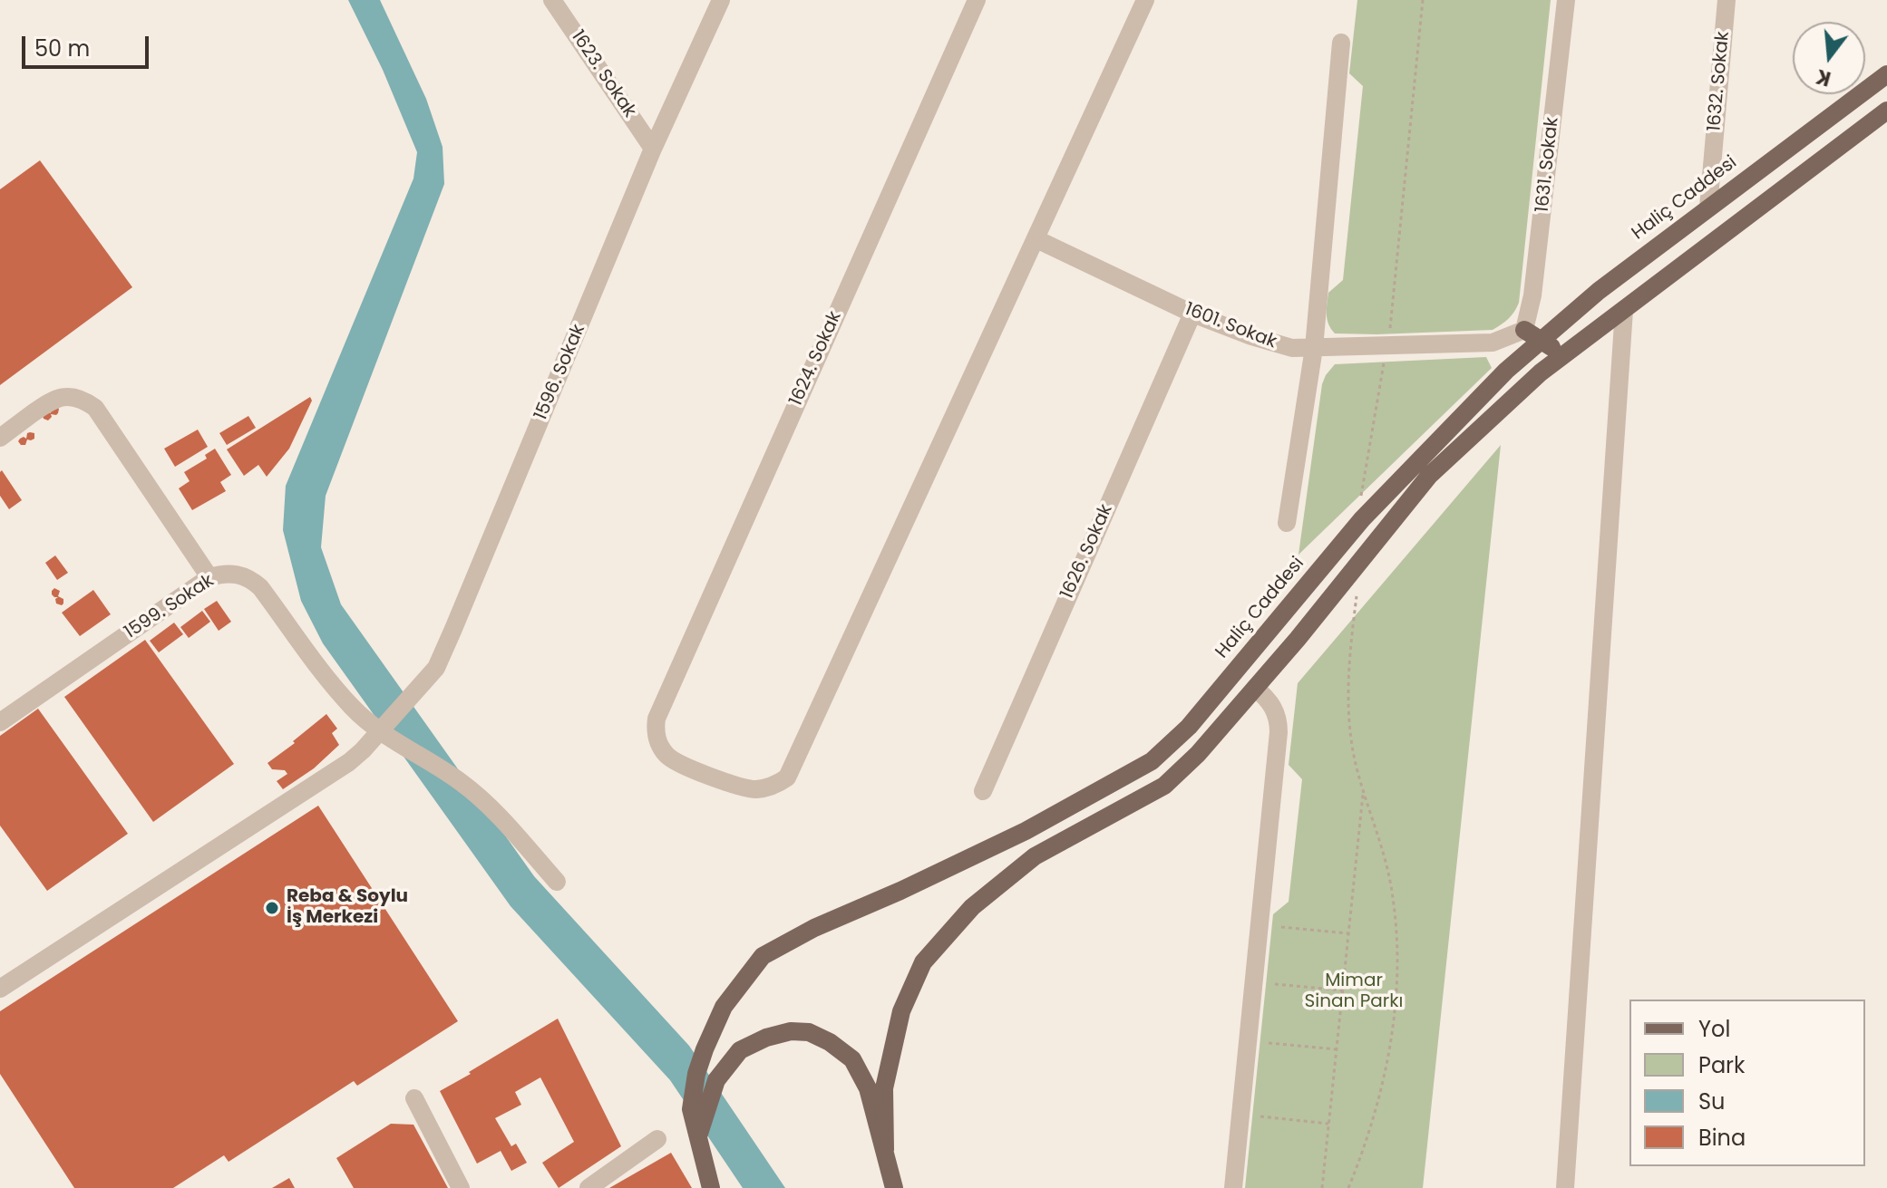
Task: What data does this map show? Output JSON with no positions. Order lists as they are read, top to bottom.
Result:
{
  "streets": {
    "main road": ["Haliç Caddesi"],
    "street": [
      "1623. Sokak",
      "1632. Sokak",
      "1631. Sokak",
      "1601. Sokak",
      "1624. Sokak",
      "1596. Sokak",
      "1626. Sokak",
      "1599. Sokak"
    ]
  },
  "crossings": [
    ["1623. Sokak", "1596. Sokak"],
    ["1632. Sokak", "Haliç Caddesi"],
    ["1631. Sokak", "1601. Sokak"],
    ["1601. Sokak", "1624. Sokak"],
    ["1601. Sokak", "1626. Sokak"],
    ["1596. Sokak", "1599. Sokak"]
  ],
  "parks": ["Mimar Sinan Parkı"],
  "places": ["Reba & Soylu İş Merkezi"],
  "legend": [
    "Yol",
    "Park",
    "Su",
    "Bina"
  ],
  "scale_bar": "50 m",
  "north": "bottom"
}
